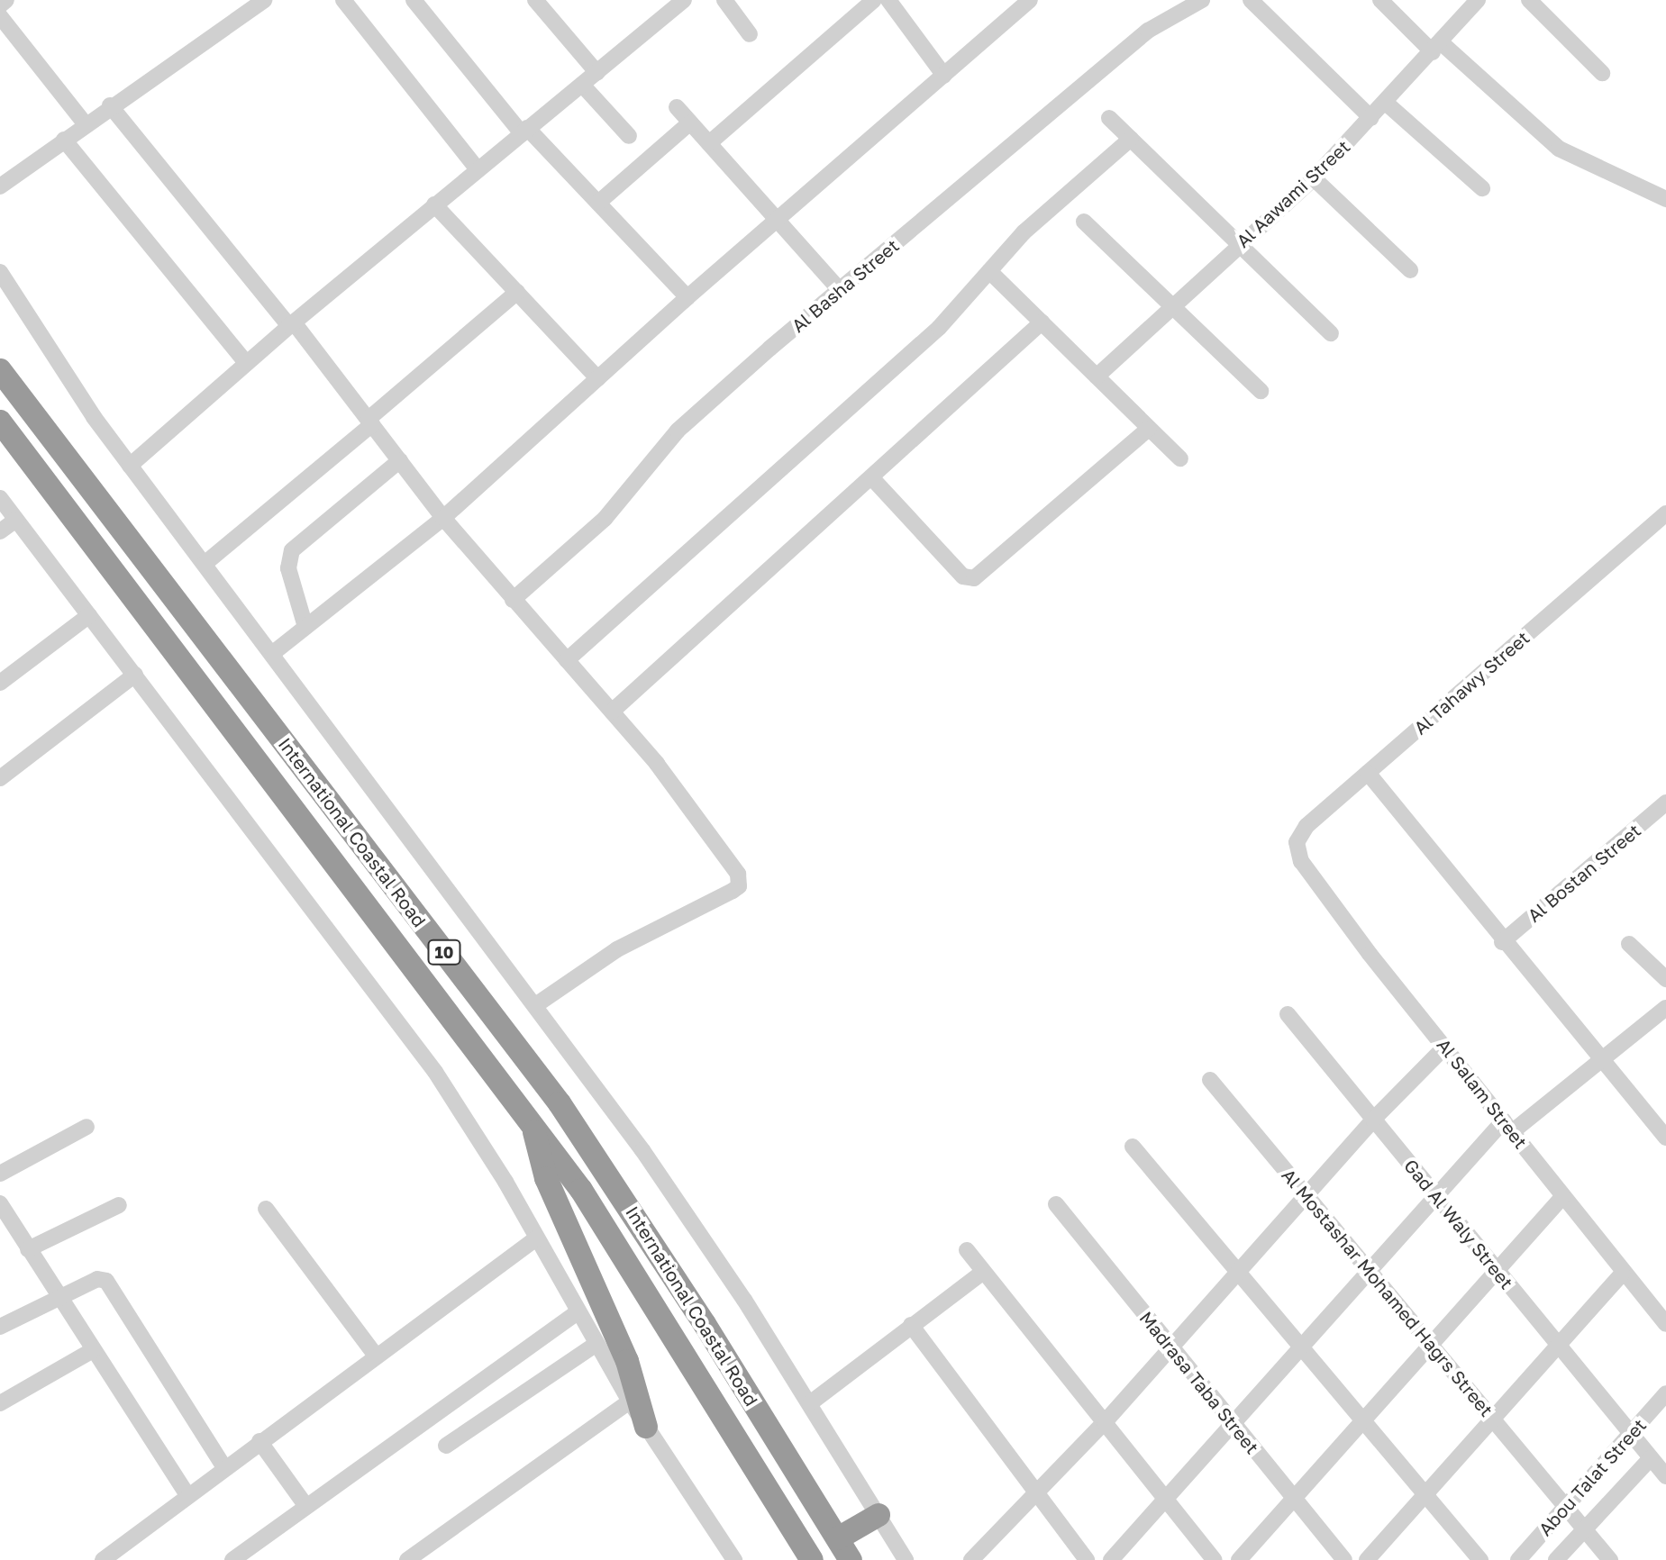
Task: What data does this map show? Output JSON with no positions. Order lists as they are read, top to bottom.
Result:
{
  "streets": {
    "highway": ["International Coastal Road", "10"],
    "street": [
      "Al Aawami Street",
      "Al Basha Street",
      "Al Tahawy Street",
      "Al Bostan Street",
      "Al Salam Street",
      "Gad Al Waly Street",
      "Al Mostashar Mohamed Hagrs Street",
      "Madrasa Taba Street",
      "Abou Talat Street"
    ]
  },
  "crossings": [
    ["Al Tahawy Street", "Al Salam Street"],
    ["Gad Al Waly Street", "Abou Talat Street"],
    ["Al Mostashar Mohamed Hagrs Street", "Abou Talat Street"]
  ]
}
